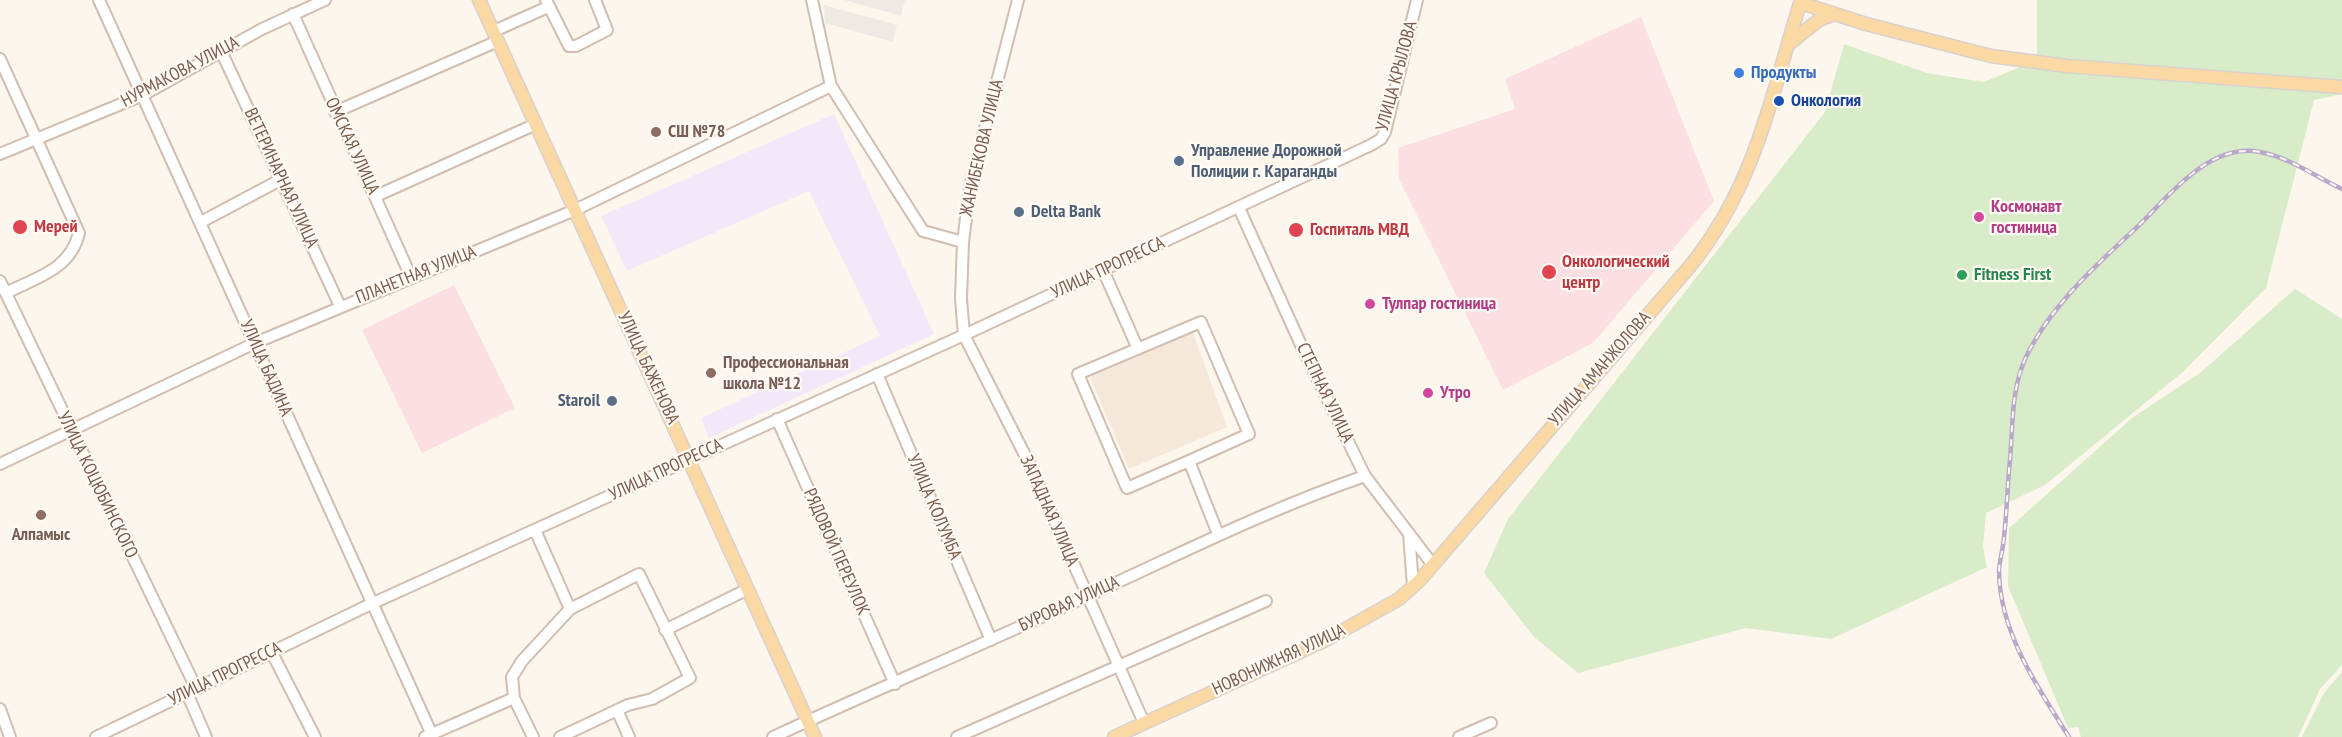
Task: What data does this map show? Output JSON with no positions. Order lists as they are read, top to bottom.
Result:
{
  "streets": {
    "main road": ["УЛИЦА БАЖЕНОВА", "УЛИЦА АМАНЖОЛОВА", "НОВОНИЖНЯЯ УЛИЦА"],
    "street": [
      "НУРМАКОВА УЛИЦА",
      "УЛИЦА КРЫЛОВА",
      "ОМСКАЯ УЛИЦА",
      "ЖАНИБЕКОВА УЛИЦА",
      "ВЕТЕРИНАРНАЯ УЛИЦА",
      "УЛИЦА ПРОГРЕССА",
      "ПЛАНЕТНАЯ УЛИЦА",
      "УЛИЦА БАДИНА",
      "СТЕПНАЯ УЛИЦА",
      "УЛИЦА КОЦЮБИНСКОГО",
      "УЛИЦА КОЛУМБА",
      "ЗАПАДНАЯ УЛИЦА",
      "РЯДОВОЙ ПЕРЕУЛОК",
      "БУРОВАЯ УЛИЦА"
    ]
  },
  "crossings": [
    ["НУРМАКОВА УЛИЦА", "ОМСКАЯ УЛИЦА"],
    ["НУРМАКОВА УЛИЦА", "ВЕТЕРИНАРНАЯ УЛИЦА"],
    ["НУРМАКОВА УЛИЦА", "УЛИЦА БАДИНА"],
    ["УЛИЦА КРЫЛОВА", "УЛИЦА ПРОГРЕССА"],
    ["УЛИЦА КРЫЛОВА", "СТЕПНАЯ УЛИЦА"],
    ["ОМСКАЯ УЛИЦА", "ПЛАНЕТНАЯ УЛИЦА"],
    ["ЖАНИБЕКОВА УЛИЦА", "УЛИЦА ПРОГРЕССА"],
    ["ЖАНИБЕКОВА УЛИЦА", "ЗАПАДНАЯ УЛИЦА"],
    ["ВЕТЕРИНАРНАЯ УЛИЦА", "ПЛАНЕТНАЯ УЛИЦА"],
    ["УЛИЦА ПРОГРЕССА", "УЛИЦА БАДИНА"],
    ["УЛИЦА ПРОГРЕССА", "УЛИЦА БАЖЕНОВА"],
    ["УЛИЦА ПРОГРЕССА", "СТЕПНАЯ УЛИЦА"],
    ["УЛИЦА ПРОГРЕССА", "УЛИЦА КОЦЮБИНСКОГО"],
    ["УЛИЦА ПРОГРЕССА", "УЛИЦА КОЛУМБА"],
    ["УЛИЦА ПРОГРЕССА", "ЗАПАДНАЯ УЛИЦА"],
    ["УЛИЦА ПРОГРЕССА", "РЯДОВОЙ ПЕРЕУЛОК"],
    ["ПЛАНЕТНАЯ УЛИЦА", "УЛИЦА БАДИНА"],
    ["ПЛАНЕТНАЯ УЛИЦА", "УЛИЦА БАЖЕНОВА"],
    ["ПЛАНЕТНАЯ УЛИЦА", "УЛИЦА КОЦЮБИНСКОГО"],
    ["УЛИЦА БАЖЕНОВА", "БУРОВАЯ УЛИЦА"],
    ["УЛИЦА АМАНЖОЛОВА", "СТЕПНАЯ УЛИЦА"],
    ["УЛИЦА АМАНЖОЛОВА", "НОВОНИЖНЯЯ УЛИЦА"],
    ["СТЕПНАЯ УЛИЦА", "БУРОВАЯ УЛИЦА"],
    ["СТЕПНАЯ УЛИЦА", "НОВОНИЖНЯЯ УЛИЦА"],
    ["УЛИЦА КОЛУМБА", "БУРОВАЯ УЛИЦА"],
    ["ЗАПАДНАЯ УЛИЦА", "БУРОВАЯ УЛИЦА"],
    ["ЗАПАДНАЯ УЛИЦА", "НОВОНИЖНЯЯ УЛИЦА"],
    ["РЯДОВОЙ ПЕРЕУЛОК", "БУРОВАЯ УЛИЦА"]
  ],
  "places": [
    "Продукты",
    "Онкология",
    "СШ №78",
    "Управление Дорожной Полиции г. Караганды",
    "Delta Bank",
    "Космонавт гостиница",
    "Мерей",
    "Госпиталь МВД",
    "Онкологический центр",
    "Fitness First",
    "Тулпар гостиница",
    "Профессиональная школа №12",
    "Утро",
    "Staroil",
    "Алпамыс"
  ]
}
